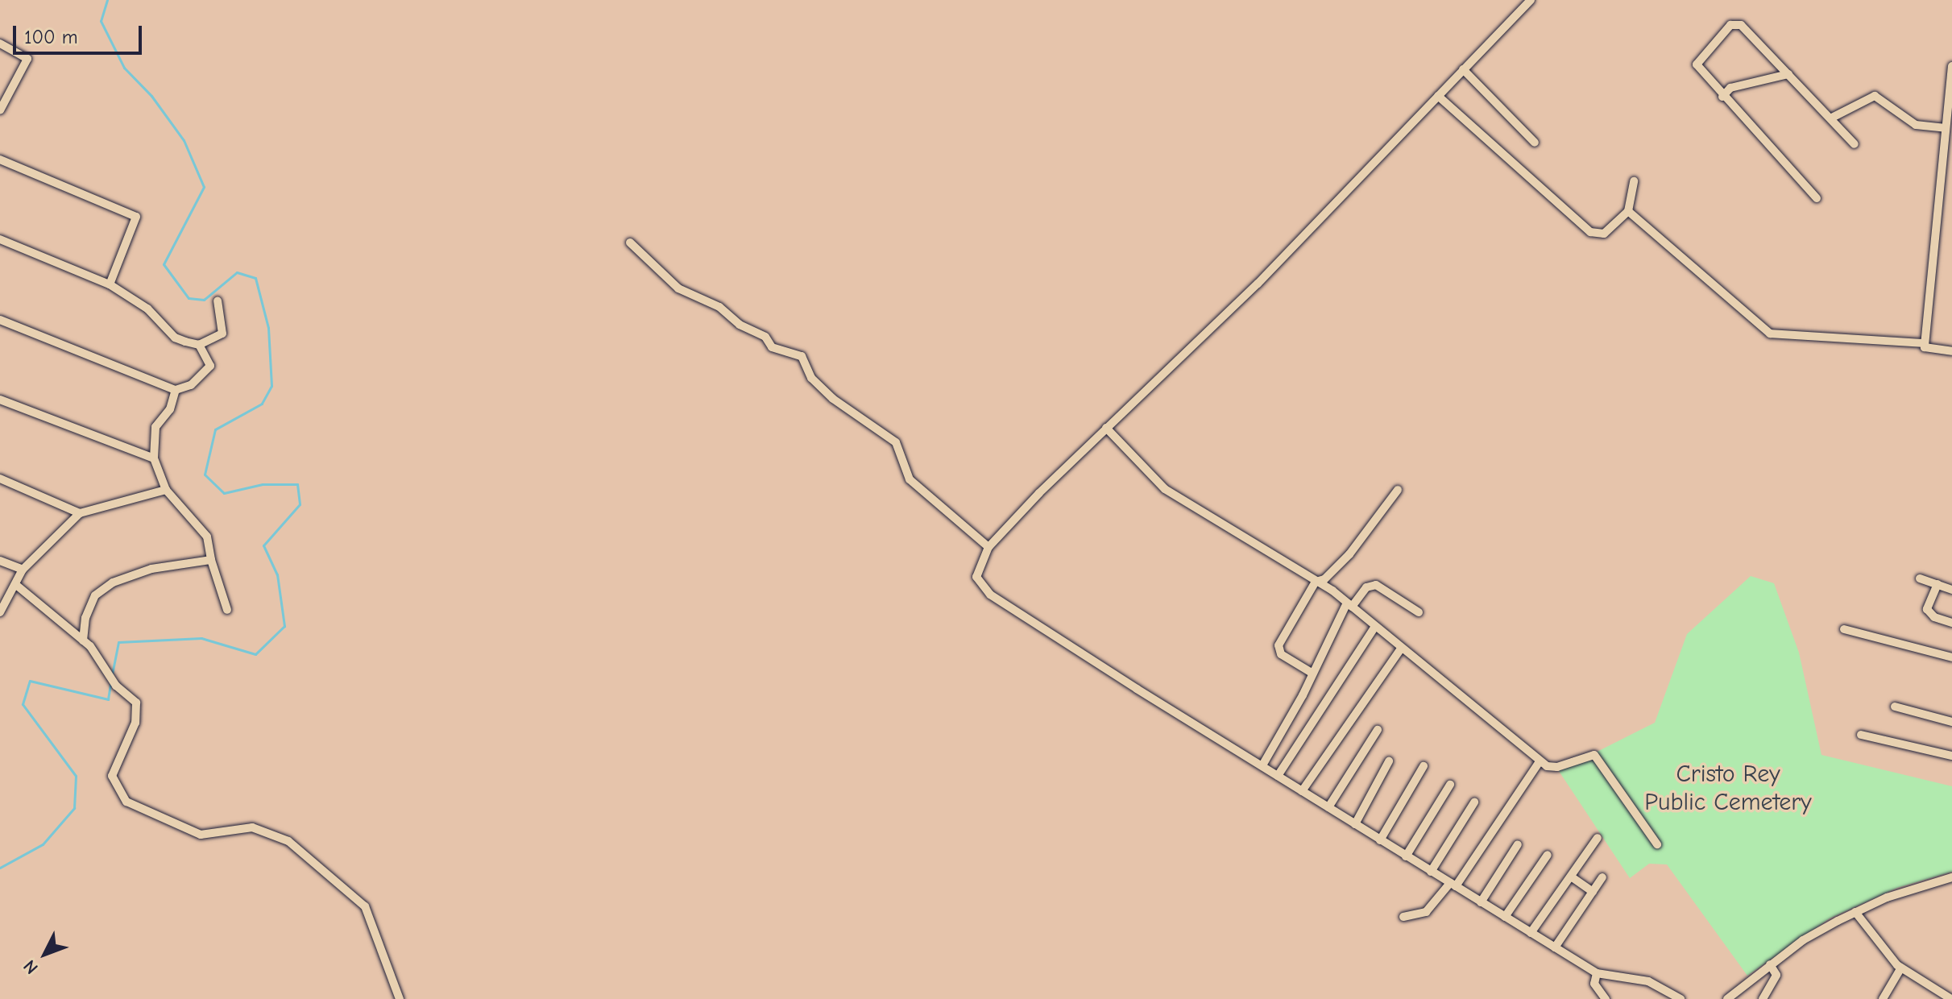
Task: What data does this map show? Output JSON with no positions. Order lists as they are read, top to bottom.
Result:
{
  "parks": ["Cristo Rey Public Cemetery"],
  "scale_bar": "100 m",
  "north": "bottom left"
}
